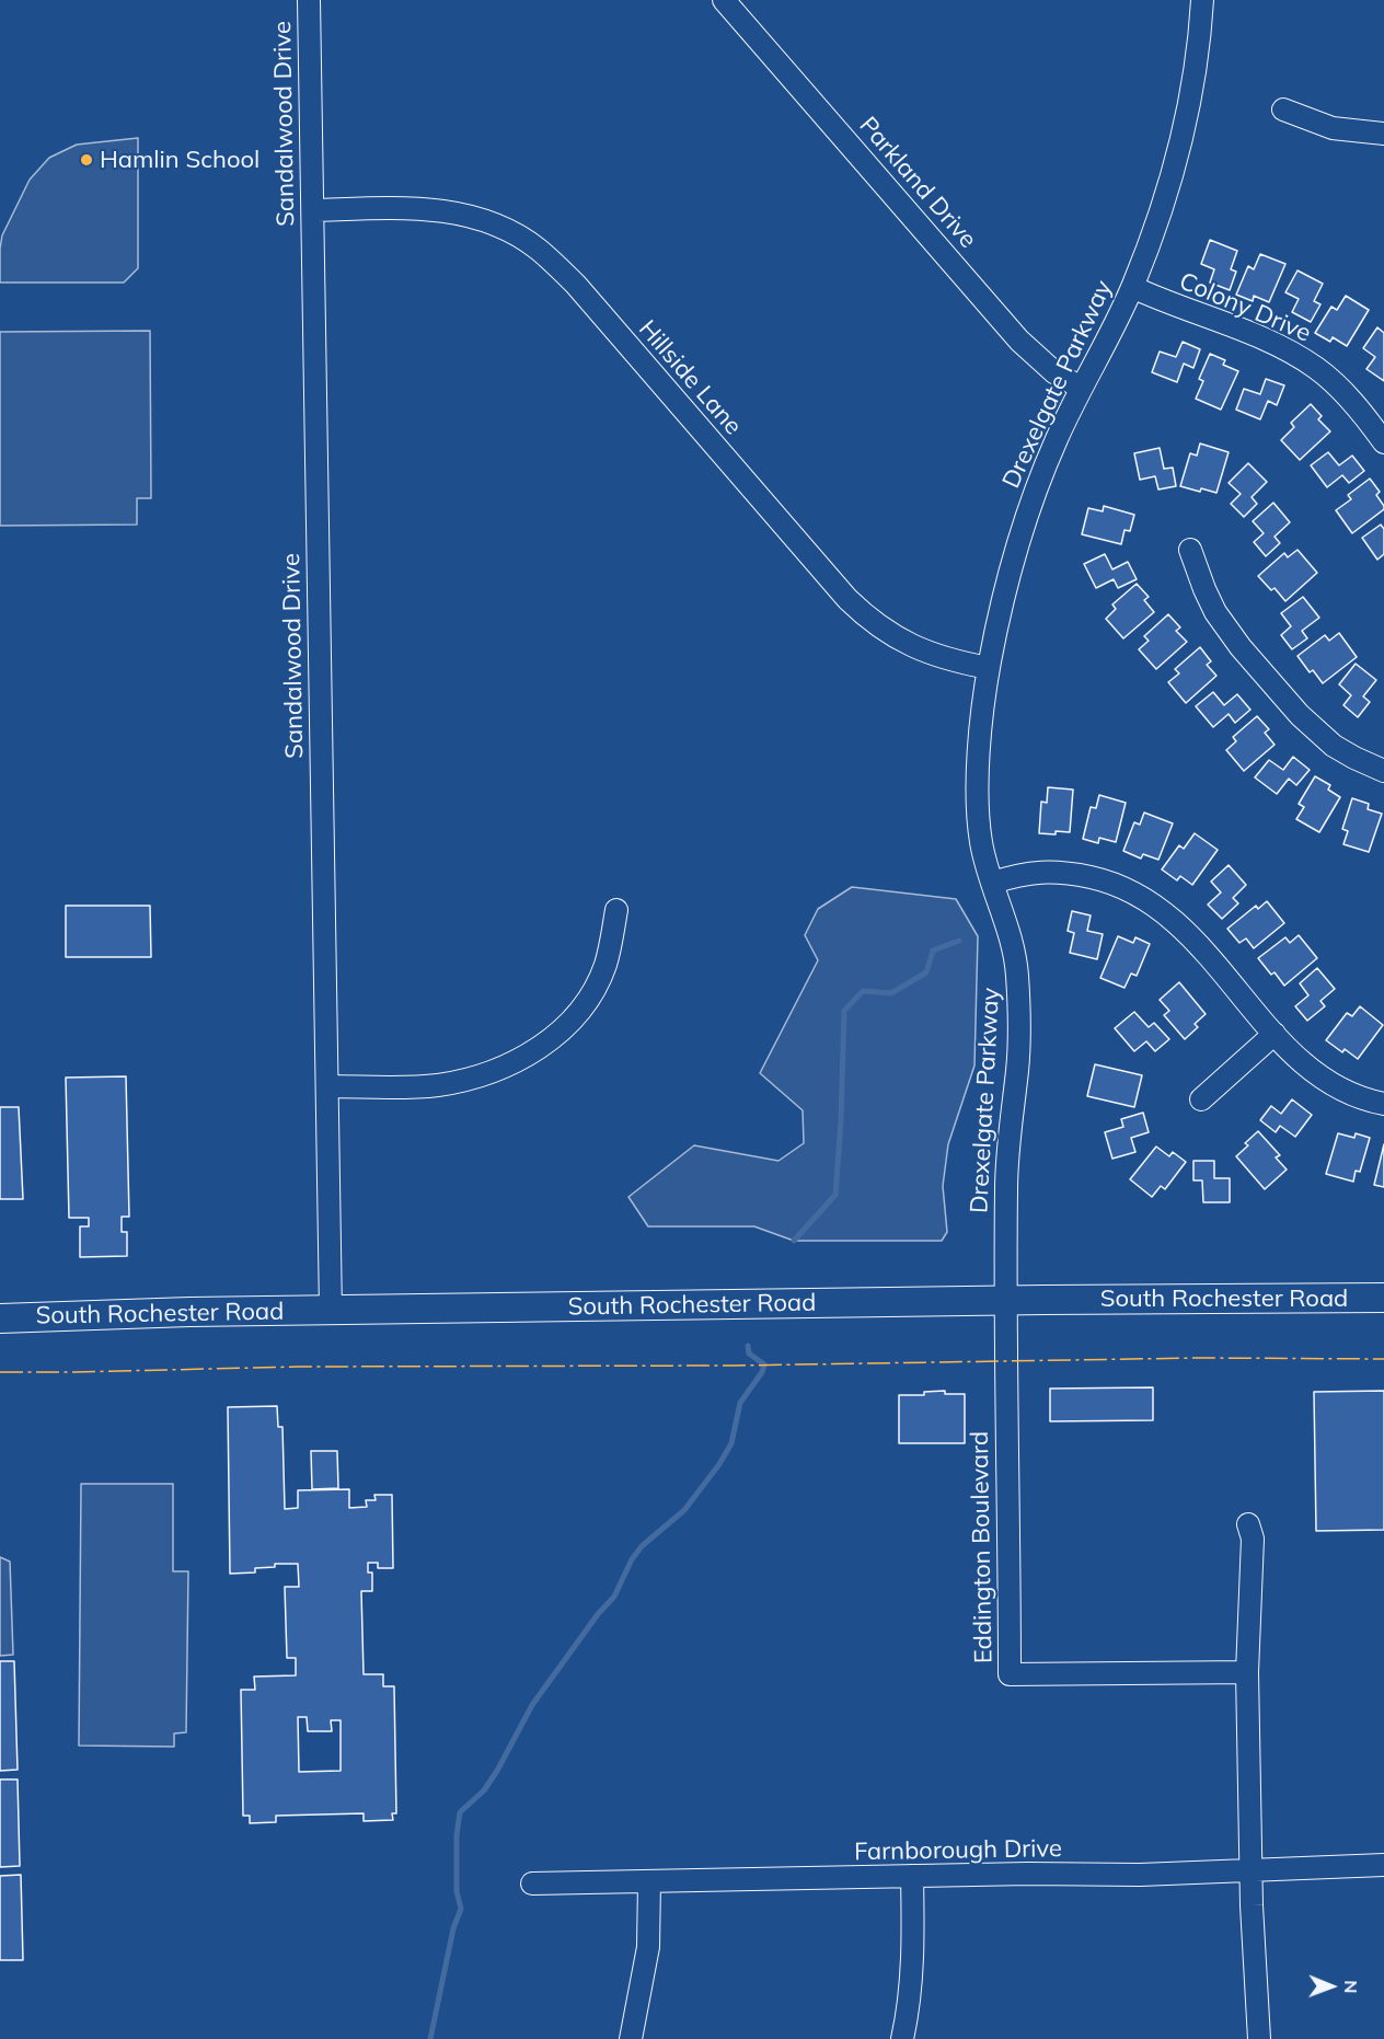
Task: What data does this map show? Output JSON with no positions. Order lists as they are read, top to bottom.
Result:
{
  "streets": {
    "main road": ["South Rochester Road"],
    "street": [
      "Sandalwood Drive",
      "Parkland Drive",
      "Colony Drive",
      "Hillside Lane",
      "Drexelgate Parkway",
      "Eddington Boulevard",
      "Farnborough Drive"
    ]
  },
  "crossings": [
    ["Sandalwood Drive", "Hillside Lane"],
    ["Sandalwood Drive", "South Rochester Road"],
    ["Parkland Drive", "Drexelgate Parkway"],
    ["Colony Drive", "Drexelgate Parkway"],
    ["Hillside Lane", "Drexelgate Parkway"],
    ["Drexelgate Parkway", "South Rochester Road"],
    ["Drexelgate Parkway", "Eddington Boulevard"],
    ["South Rochester Road", "Eddington Boulevard"]
  ],
  "places": ["Hamlin School"],
  "north": "right"
}
